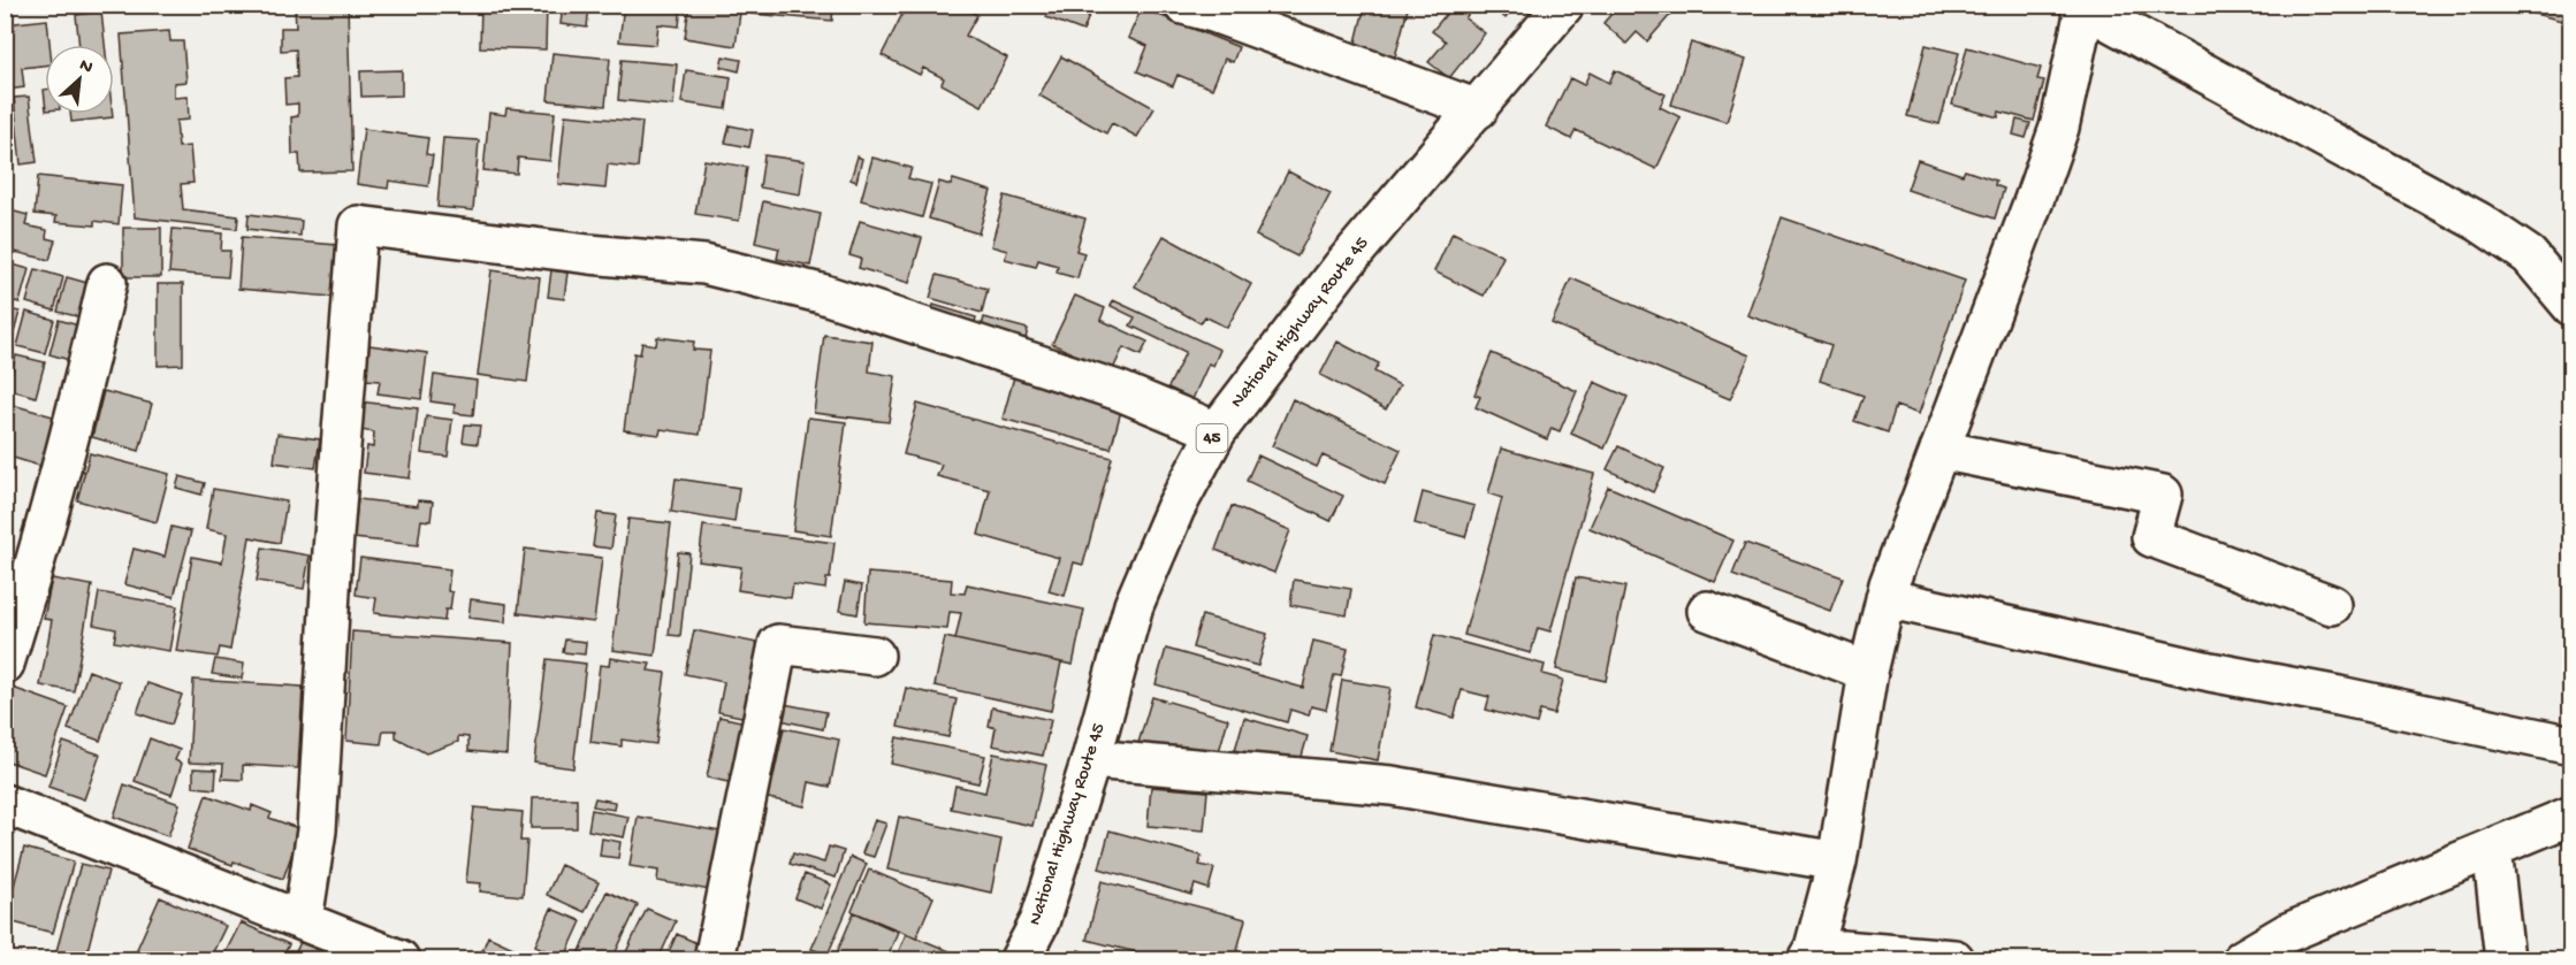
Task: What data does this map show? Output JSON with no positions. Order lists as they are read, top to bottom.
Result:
{
  "streets": {
    "main road": ["National Highway Route 45", "45"]
  },
  "north": "top right"
}
